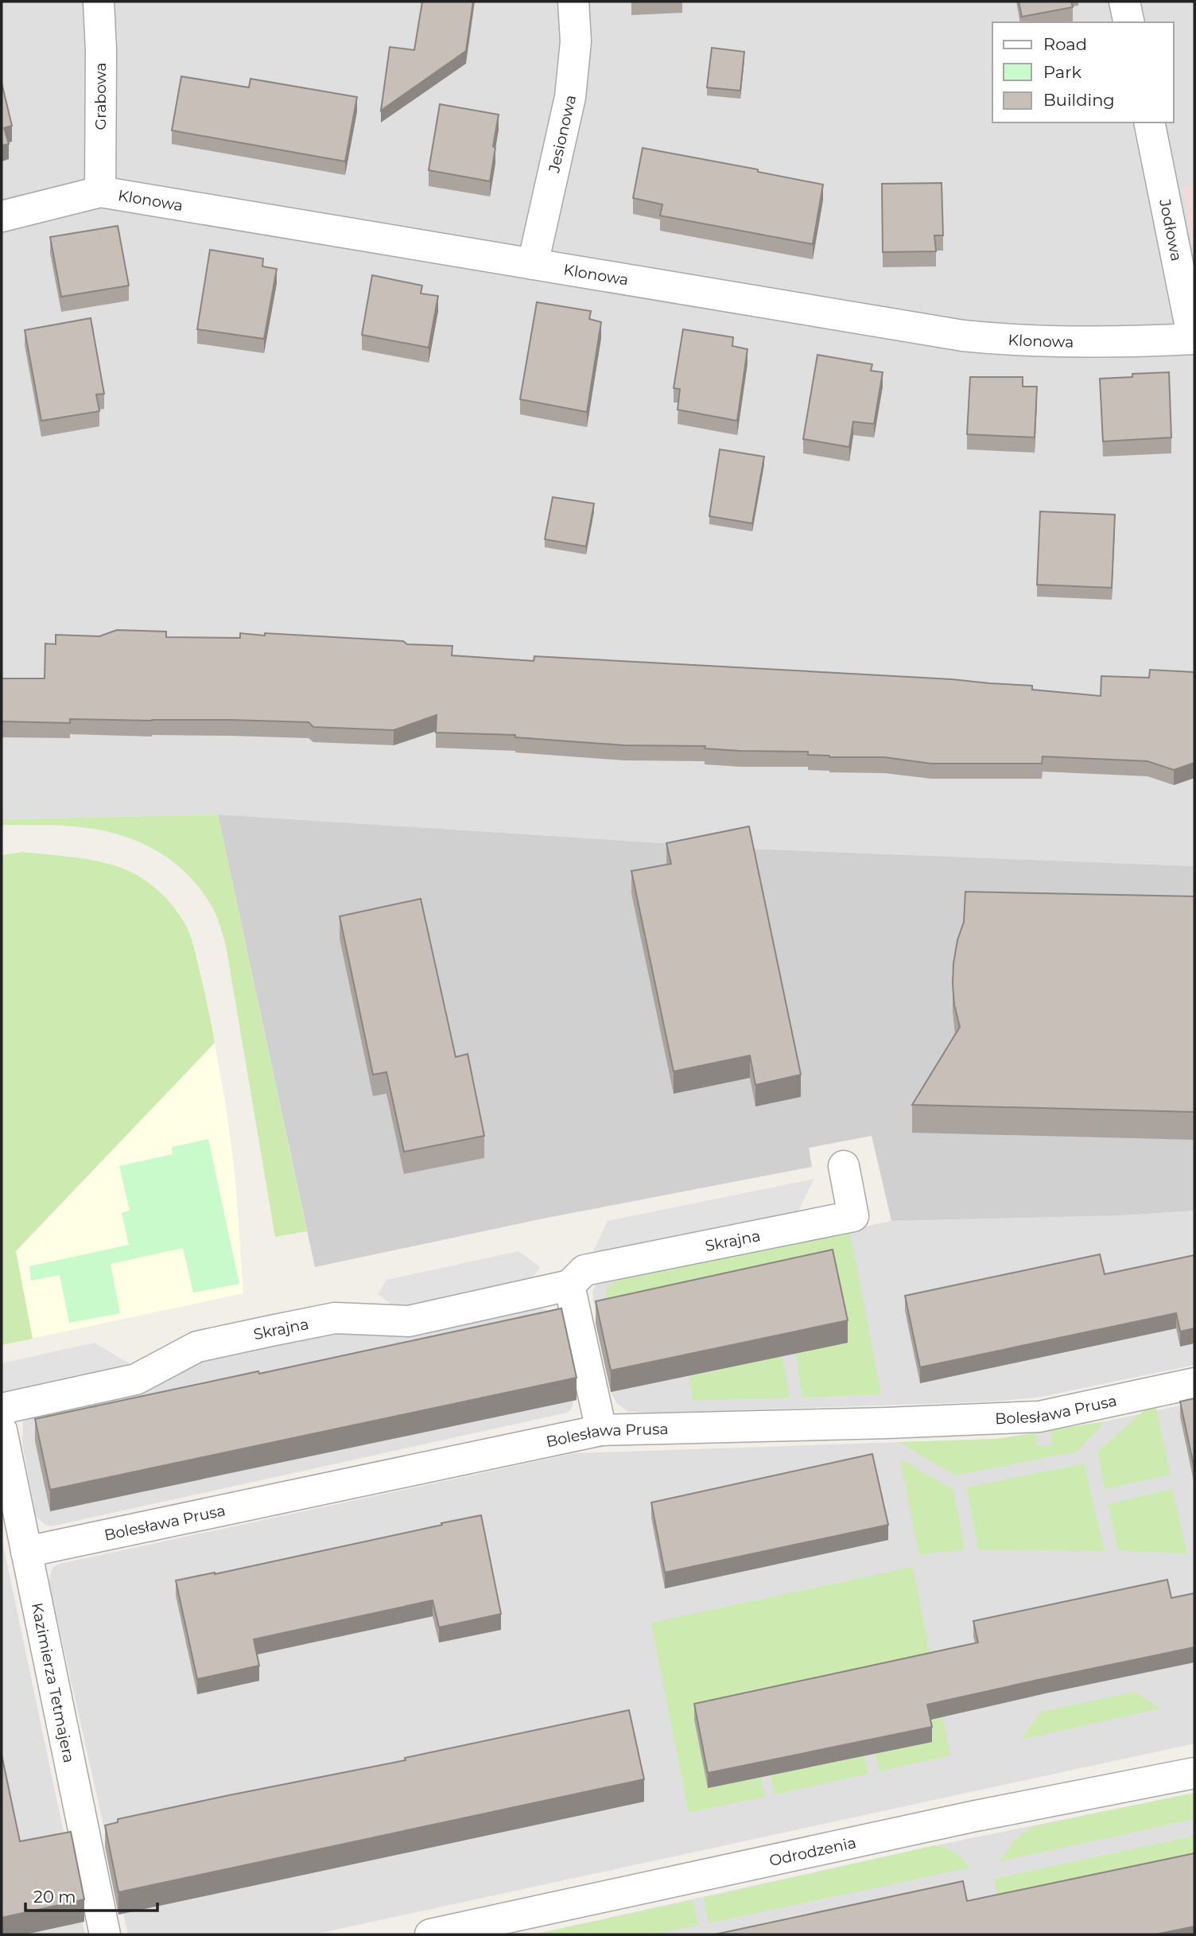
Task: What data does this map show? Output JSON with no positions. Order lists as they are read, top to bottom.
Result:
{
  "streets": {
    "street": [
      "Grabowa",
      "Jesionowa",
      "Klonowa",
      "Jodłowa",
      "Skrajna",
      "Bolesława Prusa",
      "Kazimierza Tetmajera",
      "Odrodzenia"
    ]
  },
  "crossings": [
    ["Grabowa", "Klonowa"],
    ["Jesionowa", "Klonowa"],
    ["Klonowa", "Jodłowa"],
    ["Bolesława Prusa", "Kazimierza Tetmajera"]
  ],
  "legend": ["Road", "Park", "Building"],
  "scale_bar": "20 m"
}
